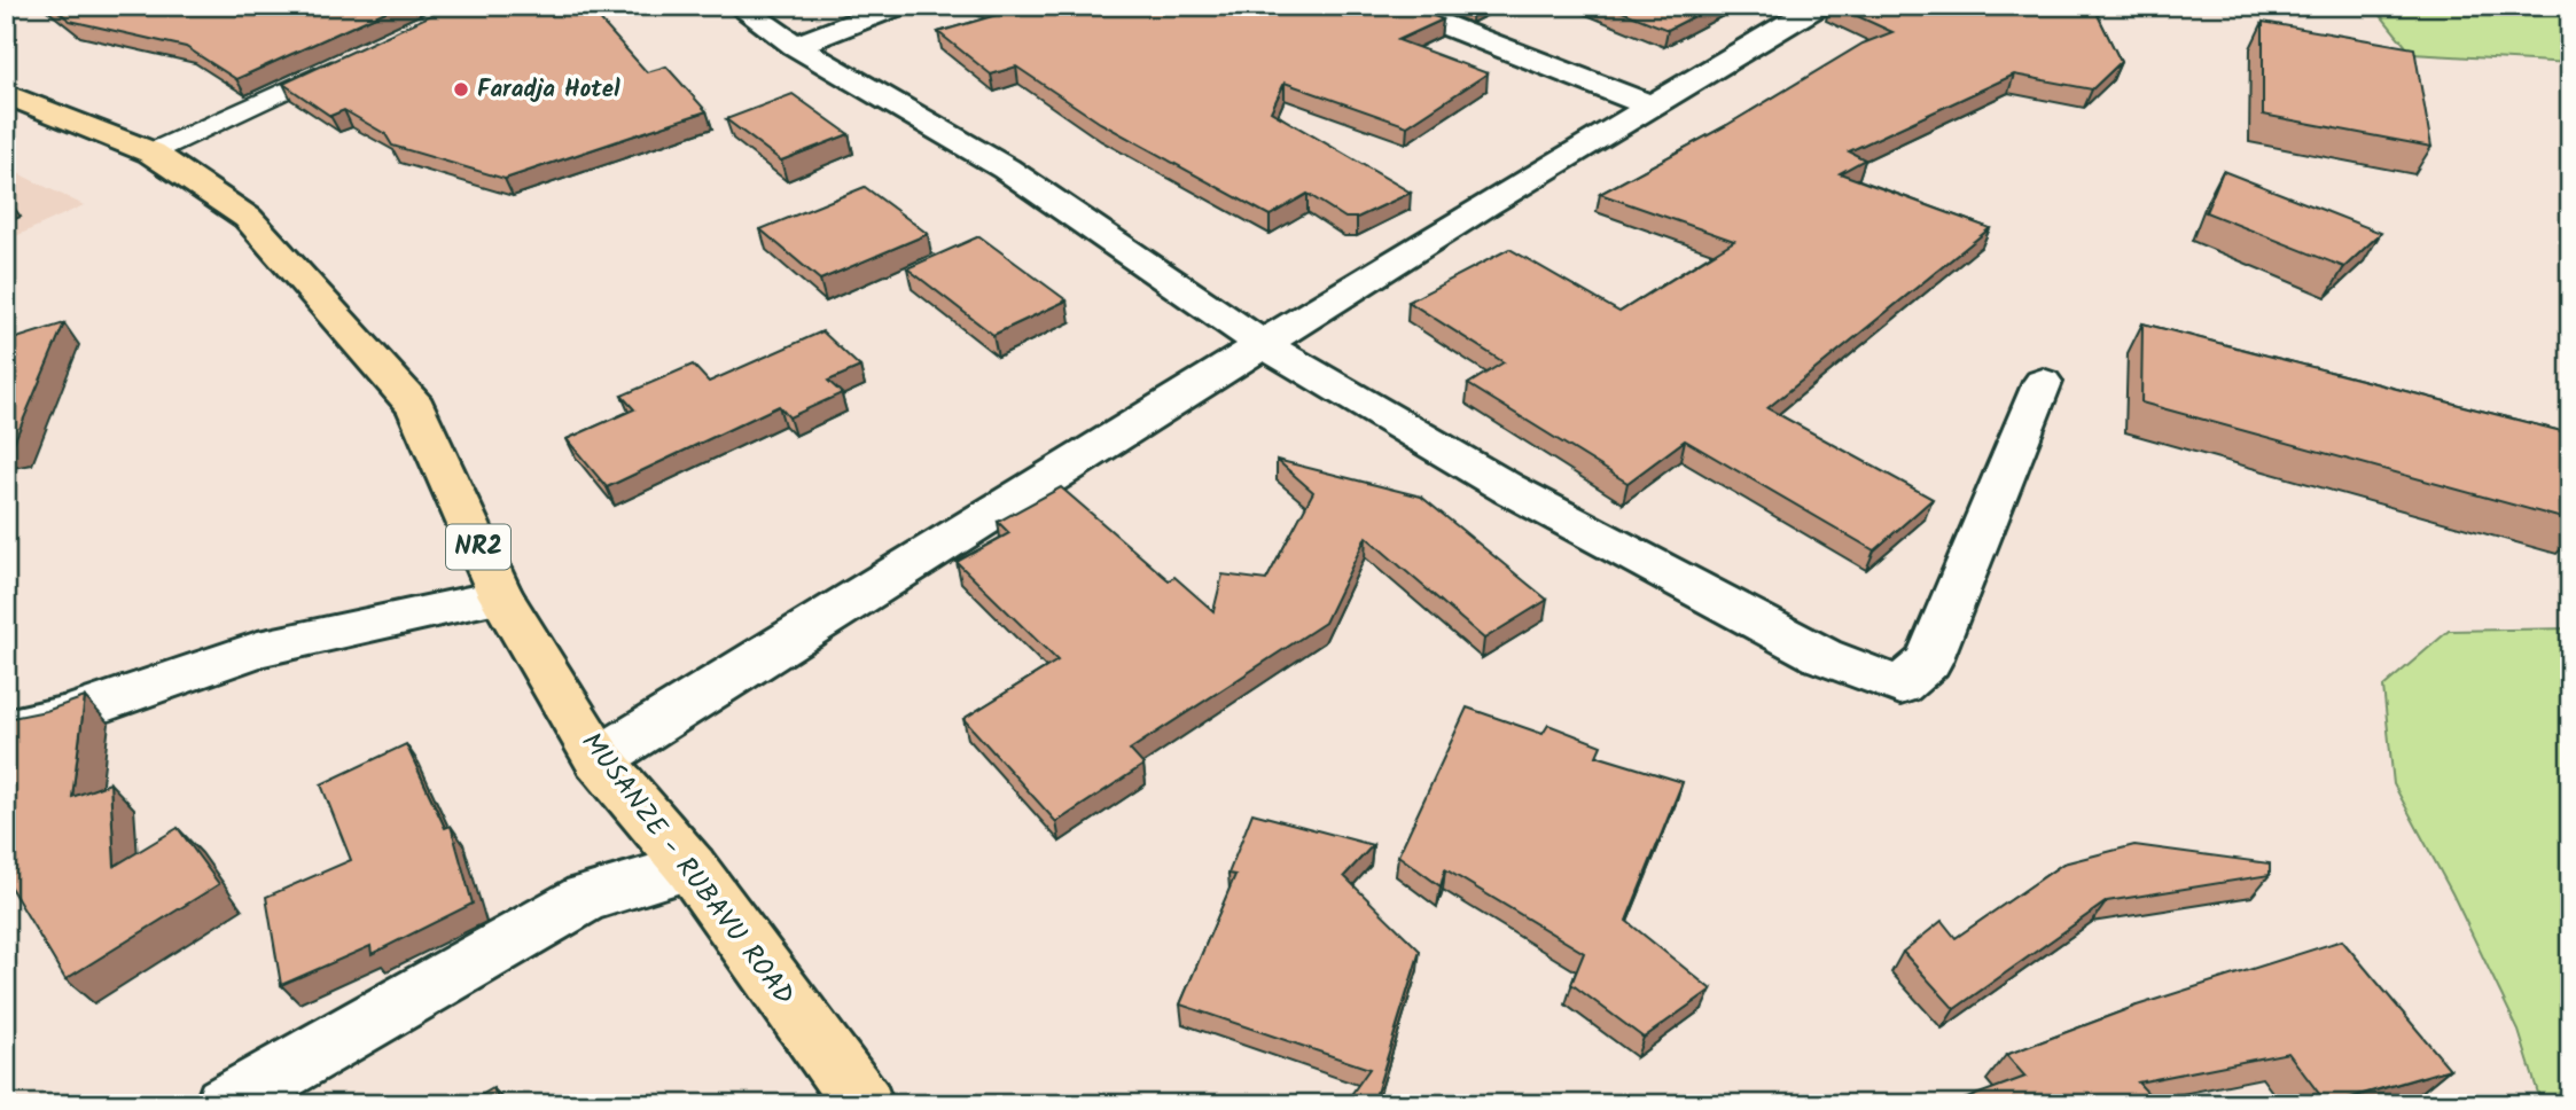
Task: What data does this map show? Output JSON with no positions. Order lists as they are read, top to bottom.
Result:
{
  "streets": {
    "highway": ["NR2", "MUSANZE - RUBAVU ROAD"]
  },
  "places": ["Faradja Hotel"]
}
